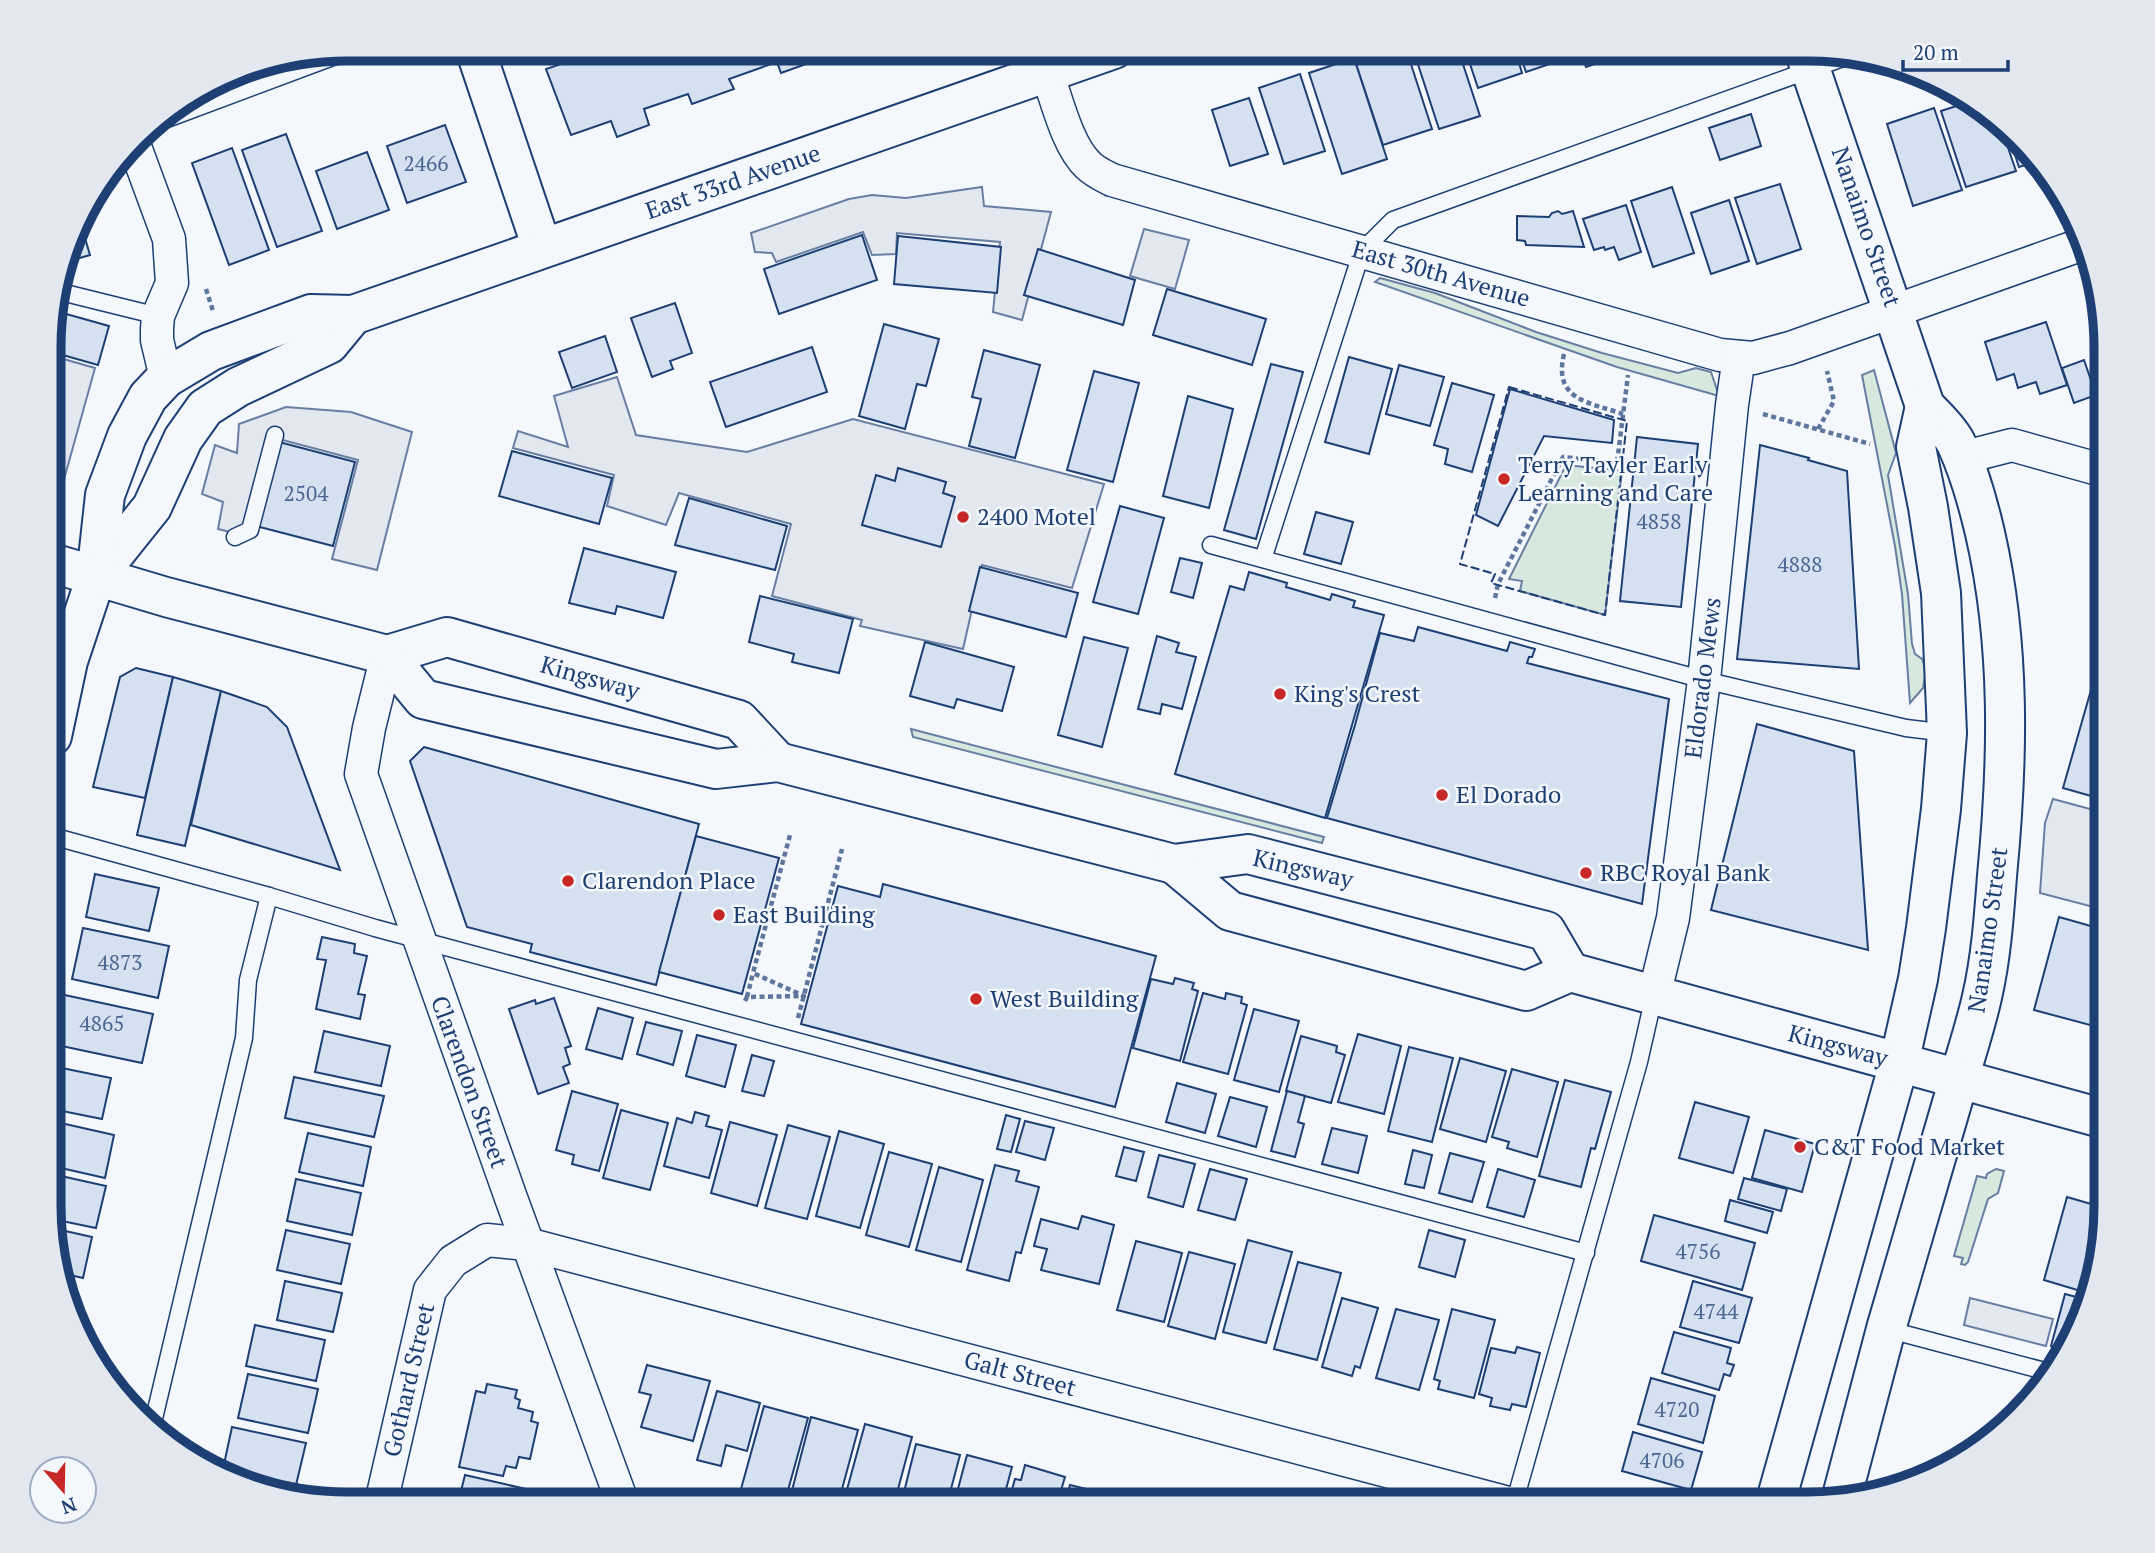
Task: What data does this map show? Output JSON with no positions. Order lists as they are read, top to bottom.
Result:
{
  "streets": {
    "main road": ["East 33rd Avenue", "Nanaimo Street", "Kingsway"],
    "street": [
      "East 30th Avenue",
      "Eldorado Mews",
      "Clarendon Street",
      "Galt Street",
      "Gothard Street"
    ]
  },
  "crossings": [
    ["East 33rd Avenue", "East 30th Avenue"],
    ["Nanaimo Street", "East 30th Avenue"],
    ["Nanaimo Street", "Kingsway"],
    ["East 30th Avenue", "Eldorado Mews"],
    ["Kingsway", "Eldorado Mews"],
    ["Kingsway", "Clarendon Street"],
    ["Clarendon Street", "Galt Street"],
    ["Clarendon Street", "Gothard Street"],
    ["Galt Street", "Gothard Street"]
  ],
  "places": [
    "Terry Tayler Early Learning and Care",
    "2400 Motel",
    "King's Crest",
    "El Dorado",
    "RBC Royal Bank",
    "Clarendon Place",
    "East Building",
    "West Building",
    "C&T Food Market"
  ],
  "house_numbers": [
    "2466",
    "2504",
    "4858",
    "4888",
    "4873",
    "4865",
    "4756",
    "4744",
    "4720",
    "4706"
  ],
  "scale_bar": "20 m",
  "north": "bottom"
}
